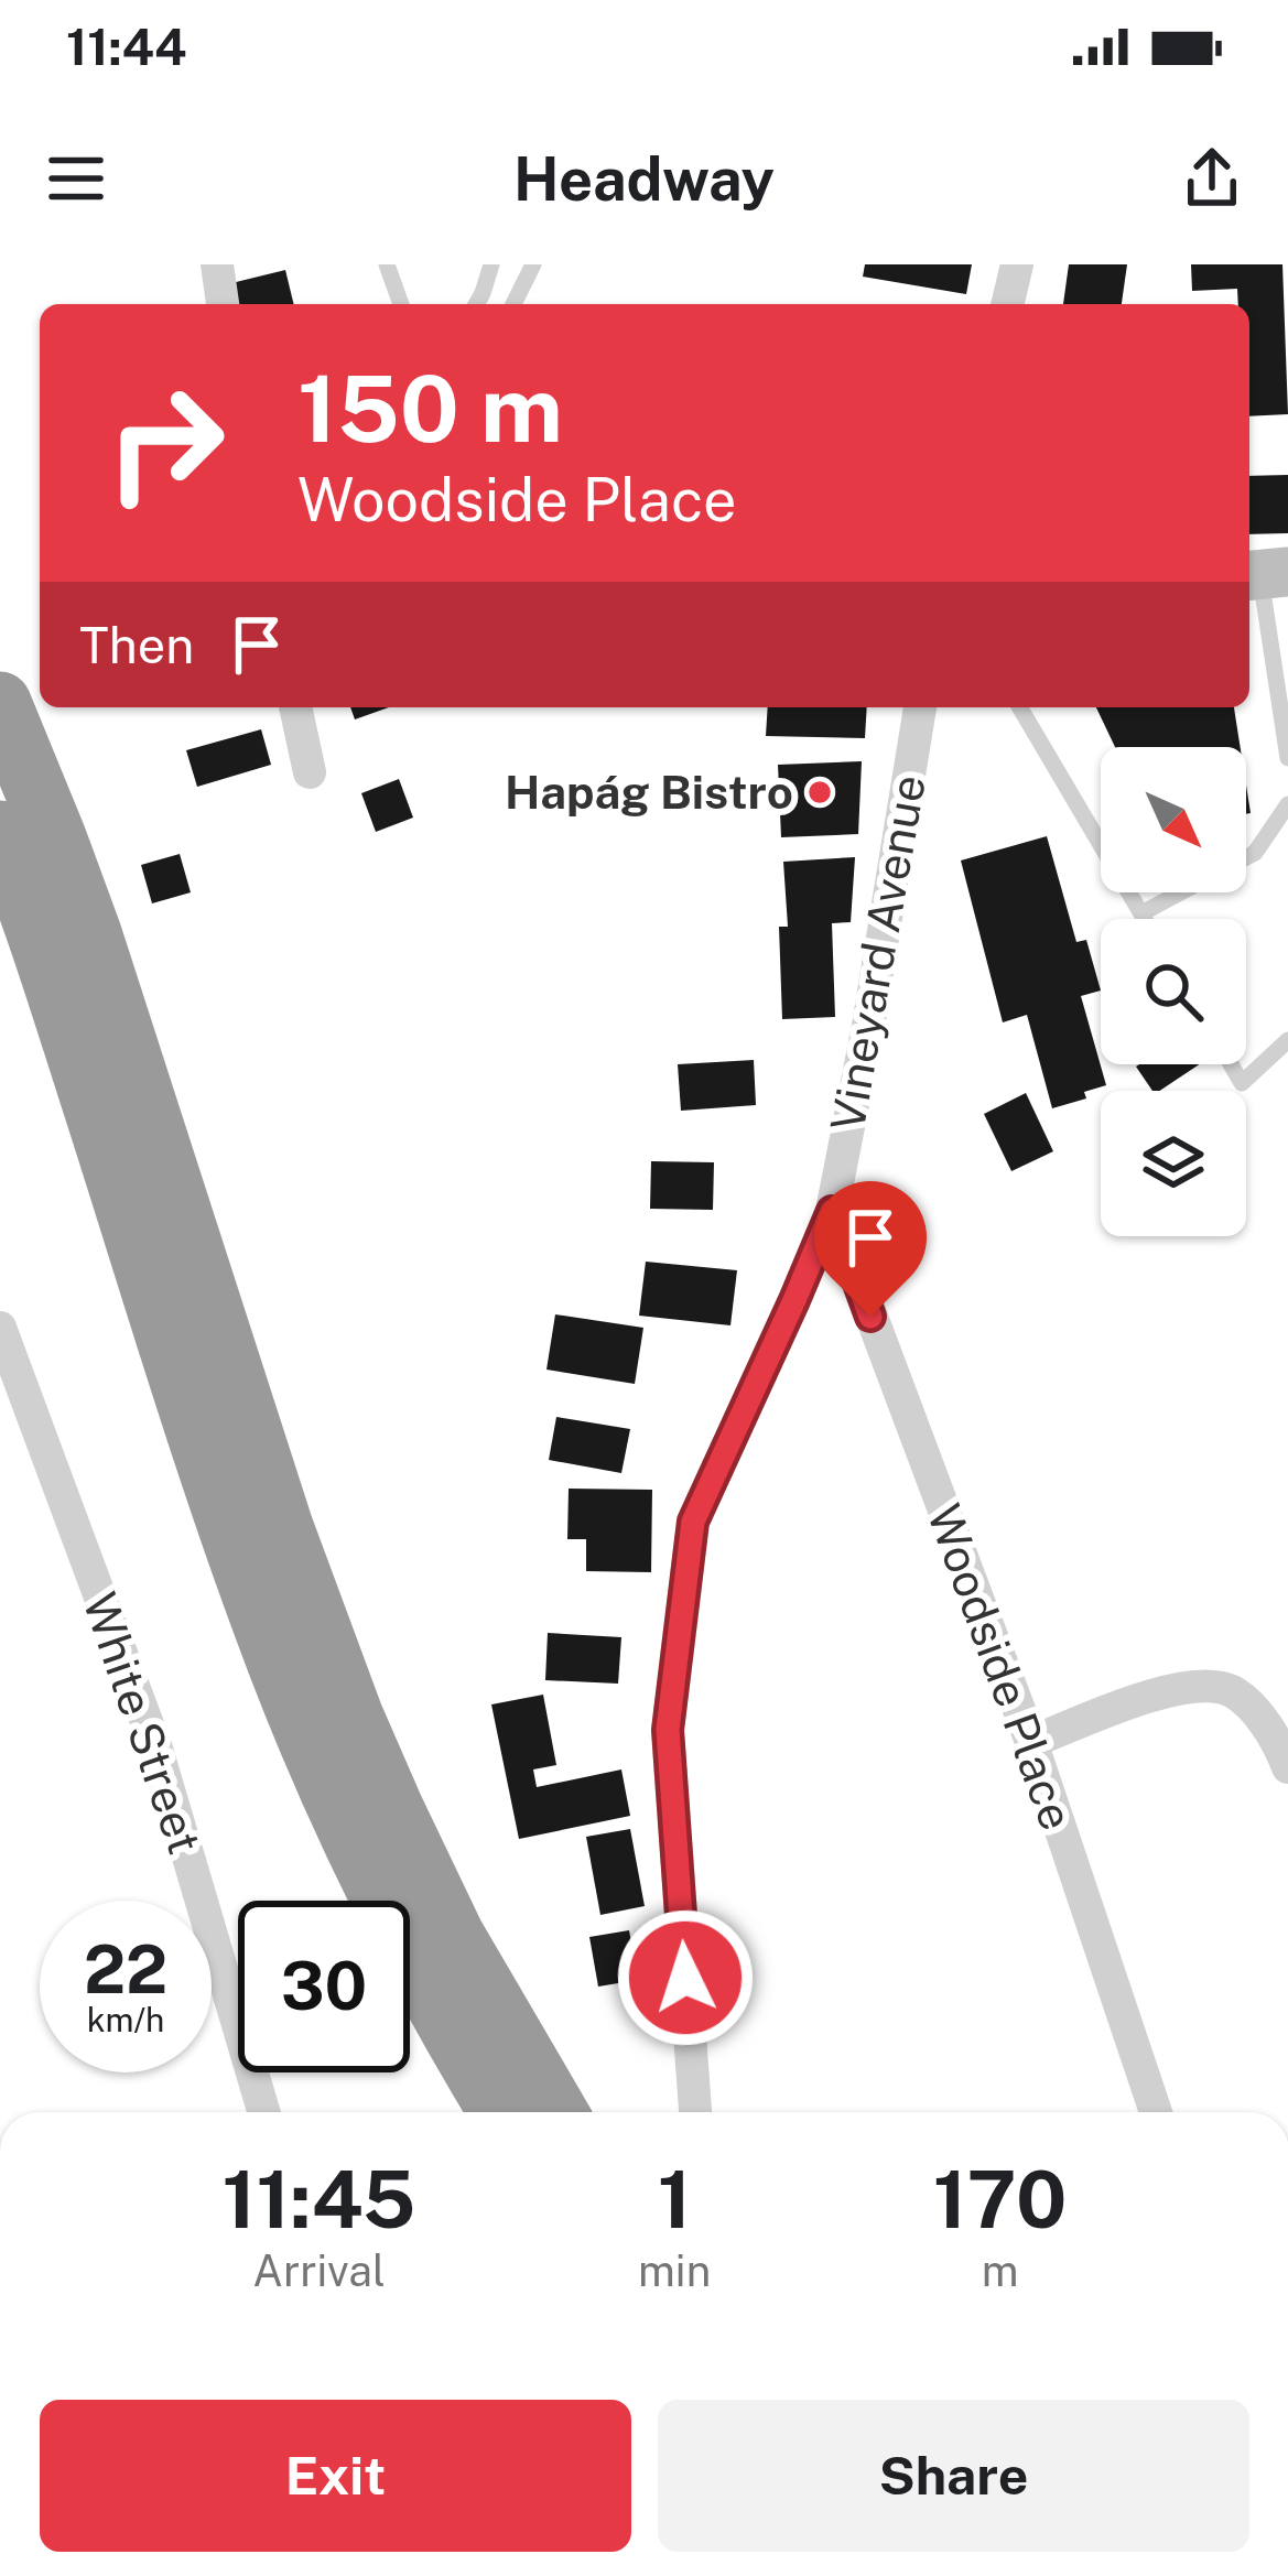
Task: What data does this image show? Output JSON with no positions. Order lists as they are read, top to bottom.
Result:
{
  "streets": {
    "street": ["Vineyard Avenue", "Woodside Place", "White Street"]
  },
  "crossings": [
    ["Vineyard Avenue", "Woodside Place"]
  ],
  "places": ["Hapág Bistro"],
  "north": "bottom right",
  "page": {
    "status": "11:44",
    "header": "Headway",
    "turn": ["150 m", "Woodside Place"],
    "then": "Then",
    "speed": "22 km/h",
    "limit": "30",
    "eta": [
      "11:45",
      "Arrival",
      "1",
      "min",
      "170",
      "m"
    ],
    "buttons": ["Exit", "Share"]
  }
}
